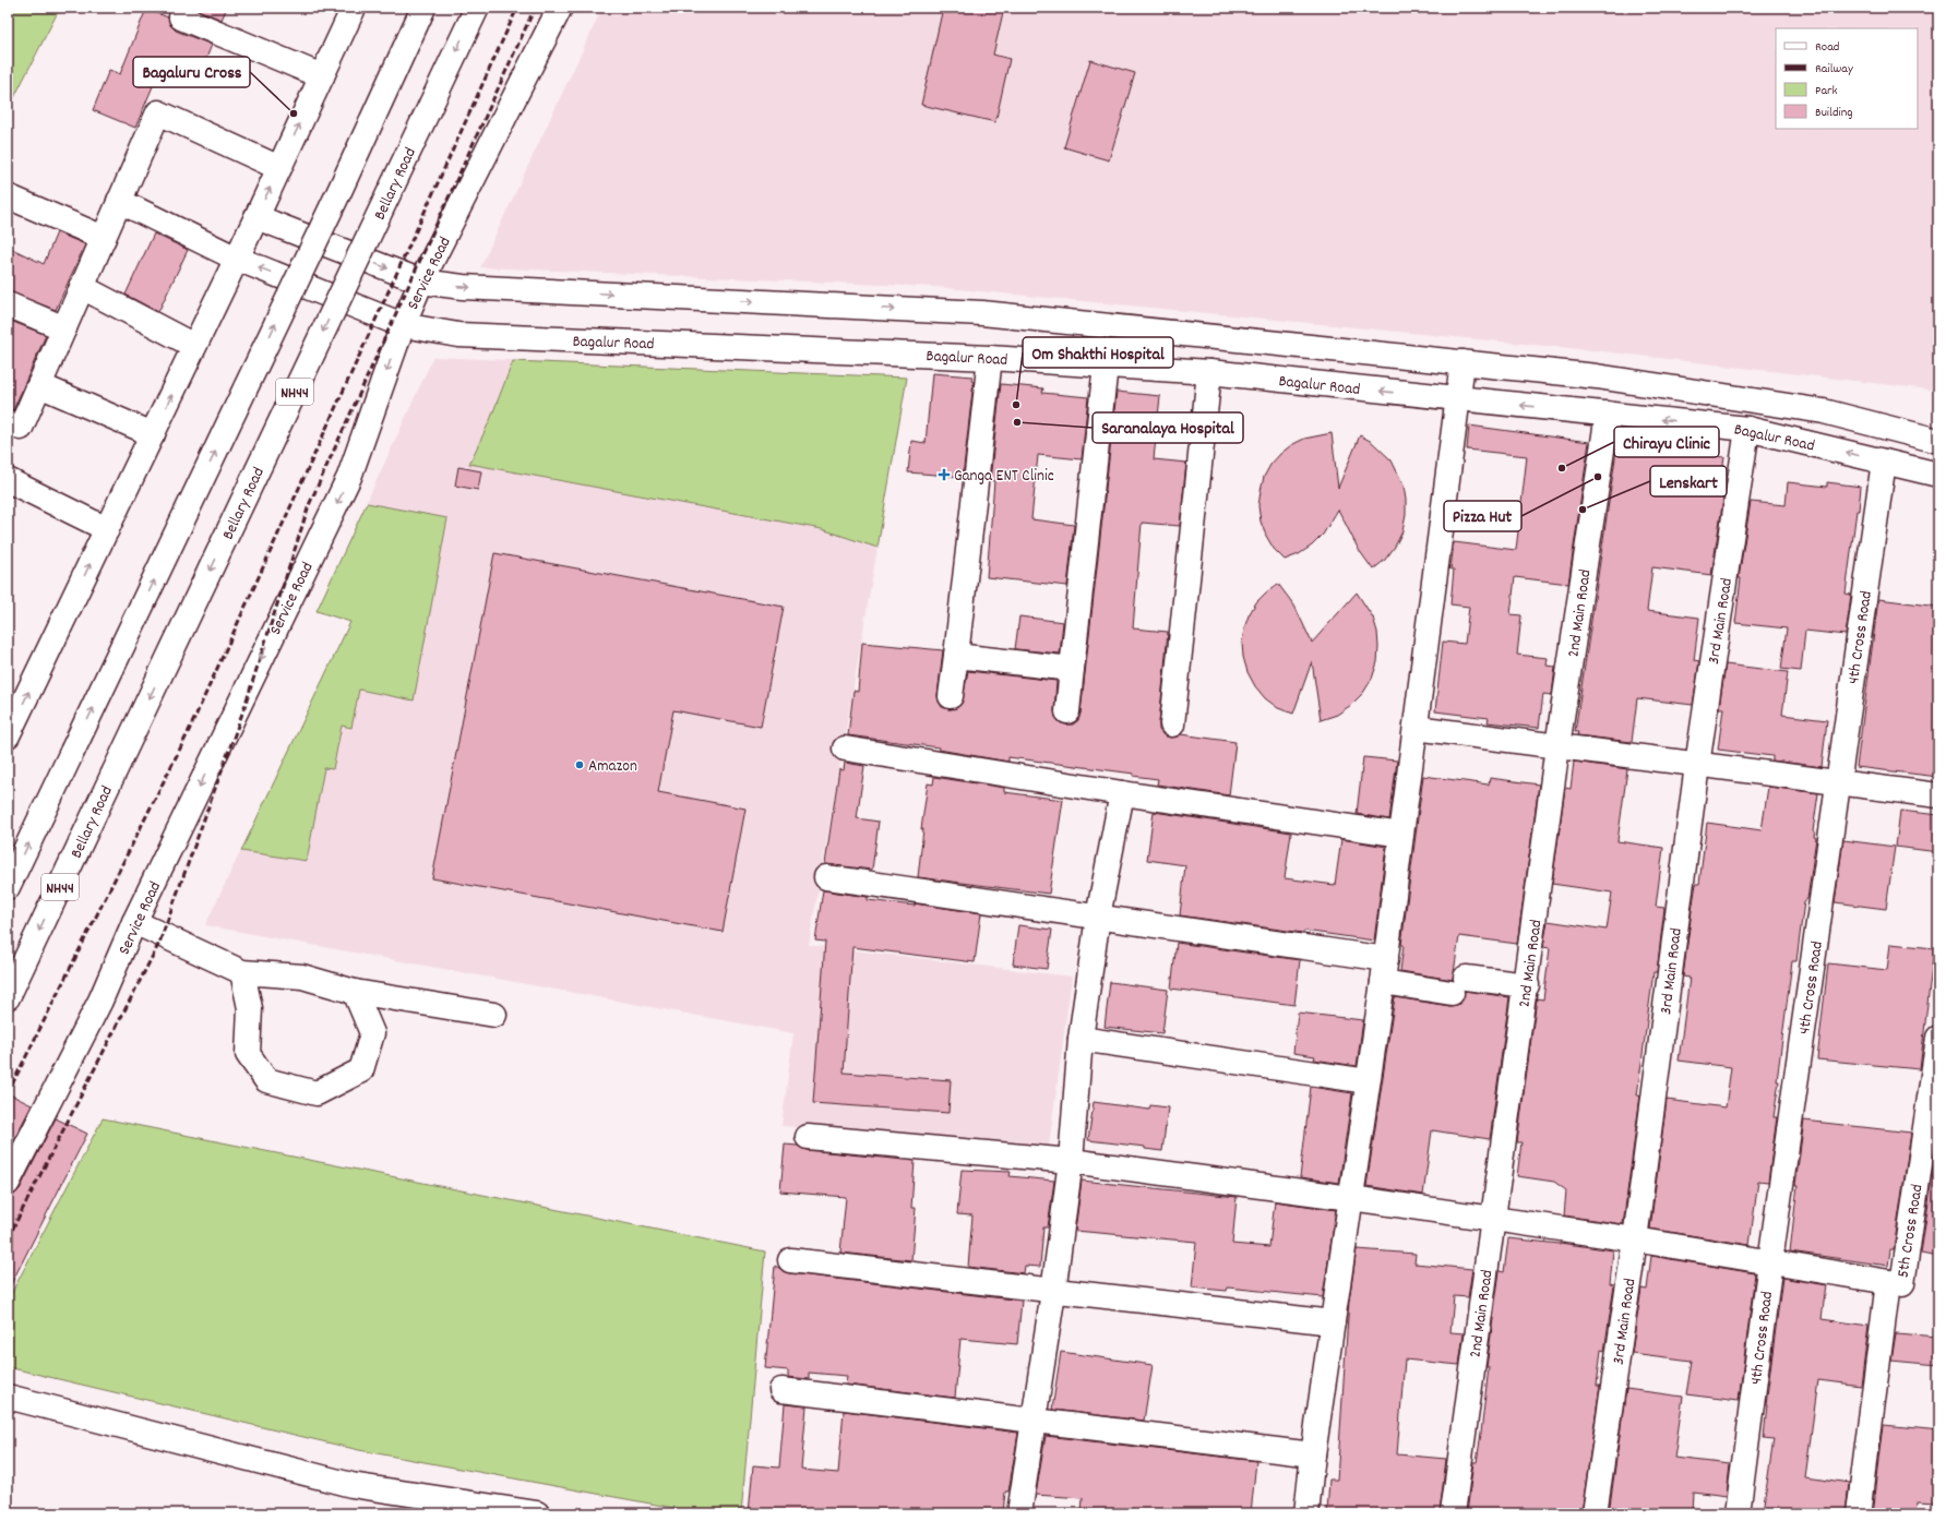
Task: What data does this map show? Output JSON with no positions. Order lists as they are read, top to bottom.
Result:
{
  "streets": {
    "main road": [
      "Bellary Road",
      "Service Road",
      "Bagalur Road",
      "NH44",
      "2nd Main Road",
      "3rd Main Road",
      "4th Cross Road",
      "5th Cross Road"
    ]
  },
  "crossings": [
    ["Service Road", "Bagalur Road"],
    ["Bagalur Road", "2nd Main Road"],
    ["Bagalur Road", "3rd Main Road"],
    ["Bagalur Road", "4th Cross Road"]
  ],
  "places": {
    "other": [
      "Bagaluru Cross",
      "Om Shakthi Hospital",
      "Saranalaya Hospital",
      "Chirayu Clinic",
      "Pizza Hut",
      "Lenskart",
      "Amazon"
    ],
    "health": ["Ganga ENT Clinic"]
  },
  "legend": [
    "Road",
    "Railway",
    "Park",
    "Building"
  ]
}
